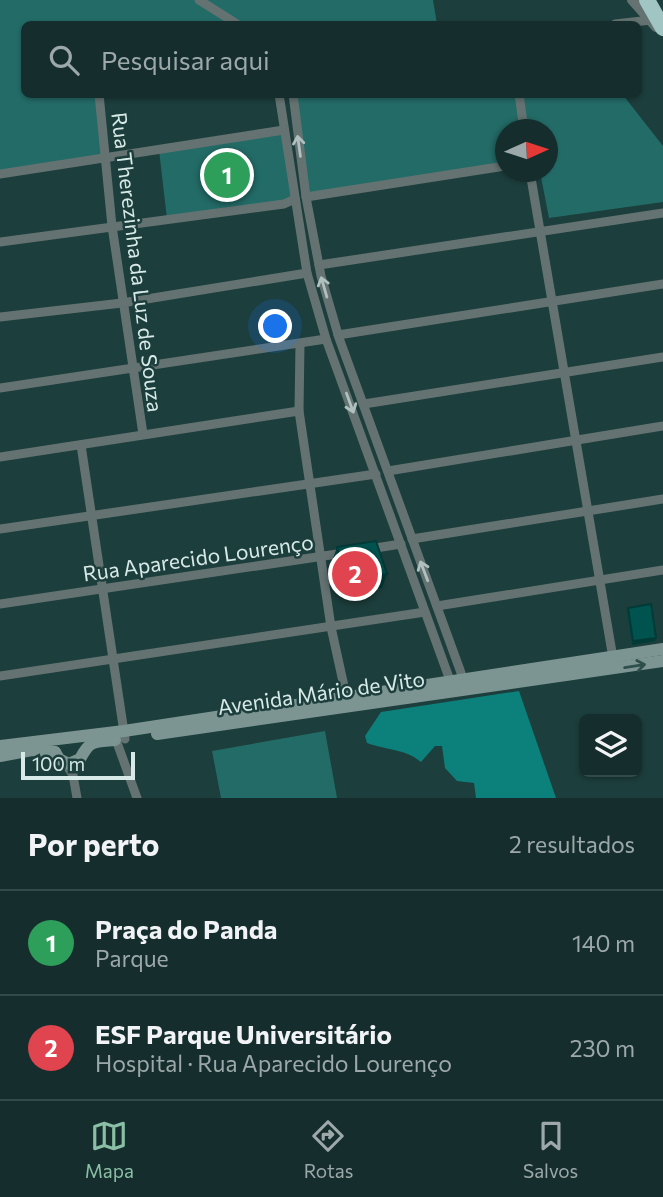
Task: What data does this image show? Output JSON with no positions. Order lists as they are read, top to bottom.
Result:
{
  "streets": {
    "main road": ["Avenida Mário de Vito"],
    "street": ["Rua Therezinha da Luz de Souza", "Rua Aparecido Lourenço"]
  },
  "scale_bar": "100 m",
  "north": "right",
  "page": {
    "search": "Pesquisar aqui",
    "pins": ["1", "2"],
    "scale": "100 m",
    "heading": ["Por perto", "2 resultados"],
    "list": [
      {
        "mark": "1",
        "name": "Praça do Panda",
        "note": "Parque",
        "value": "140 m"
      },
      {
        "mark": "2",
        "name": "ESF Parque Universitário",
        "note": "Hospital · Rua Aparecido Lourenço",
        "value": "230 m"
      }
    ],
    "nav": ["Mapa", "Rotas", "Salvos"]
  }
}
